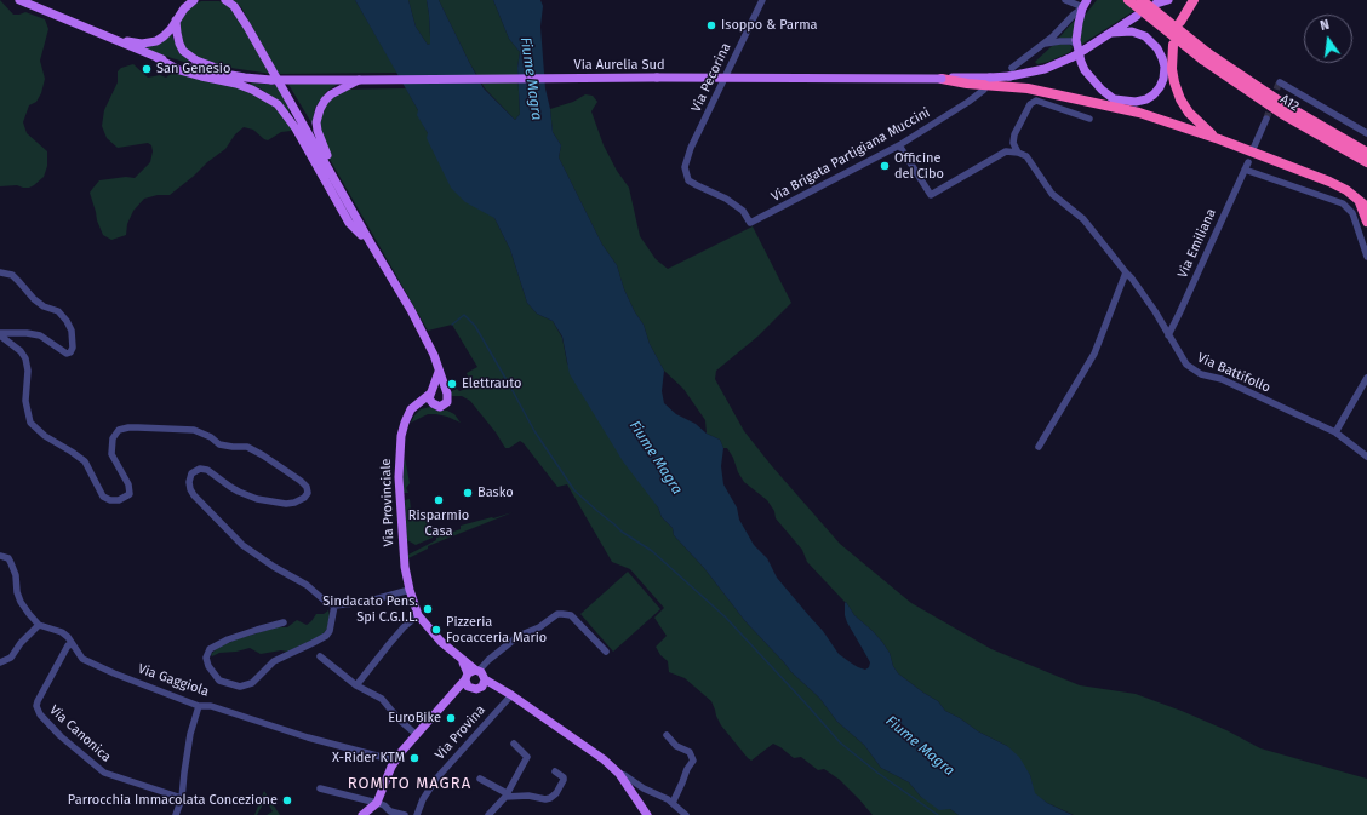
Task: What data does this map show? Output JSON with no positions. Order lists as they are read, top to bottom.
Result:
{
  "streets": {
    "highway": ["A12"],
    "main road": ["Via Aurelia Sud", "Via Provinciale"],
    "street": [
      "Via Pecorina",
      "Via Brigata Partigiana Muccini",
      "Via Emiliana",
      "Via Battifollo",
      "Via Gaggiola",
      "Via Provina",
      "Via Canonica"
    ]
  },
  "crossings": [
    ["Via Pecorina", "Via Brigata Partigiana Muccini"],
    ["Via Emiliana", "Via Battifollo"],
    ["Via Gaggiola", "Via Canonica"]
  ],
  "districts": ["ROMITO MAGRA"],
  "water": ["Fiume Magra"],
  "places": [
    "Isoppo & Parma",
    "San Genesio",
    "Officine del Cibo",
    "Elettrauto",
    "Basko",
    "Risparmio Casa",
    "Sindacato Pens. Spi C.G.I.L.",
    "Pizzeria Focacceria Mario",
    "EuroBike",
    "X-Rider KTM",
    "Parrocchia Immacolata Concezione"
  ],
  "north": "top"
}
